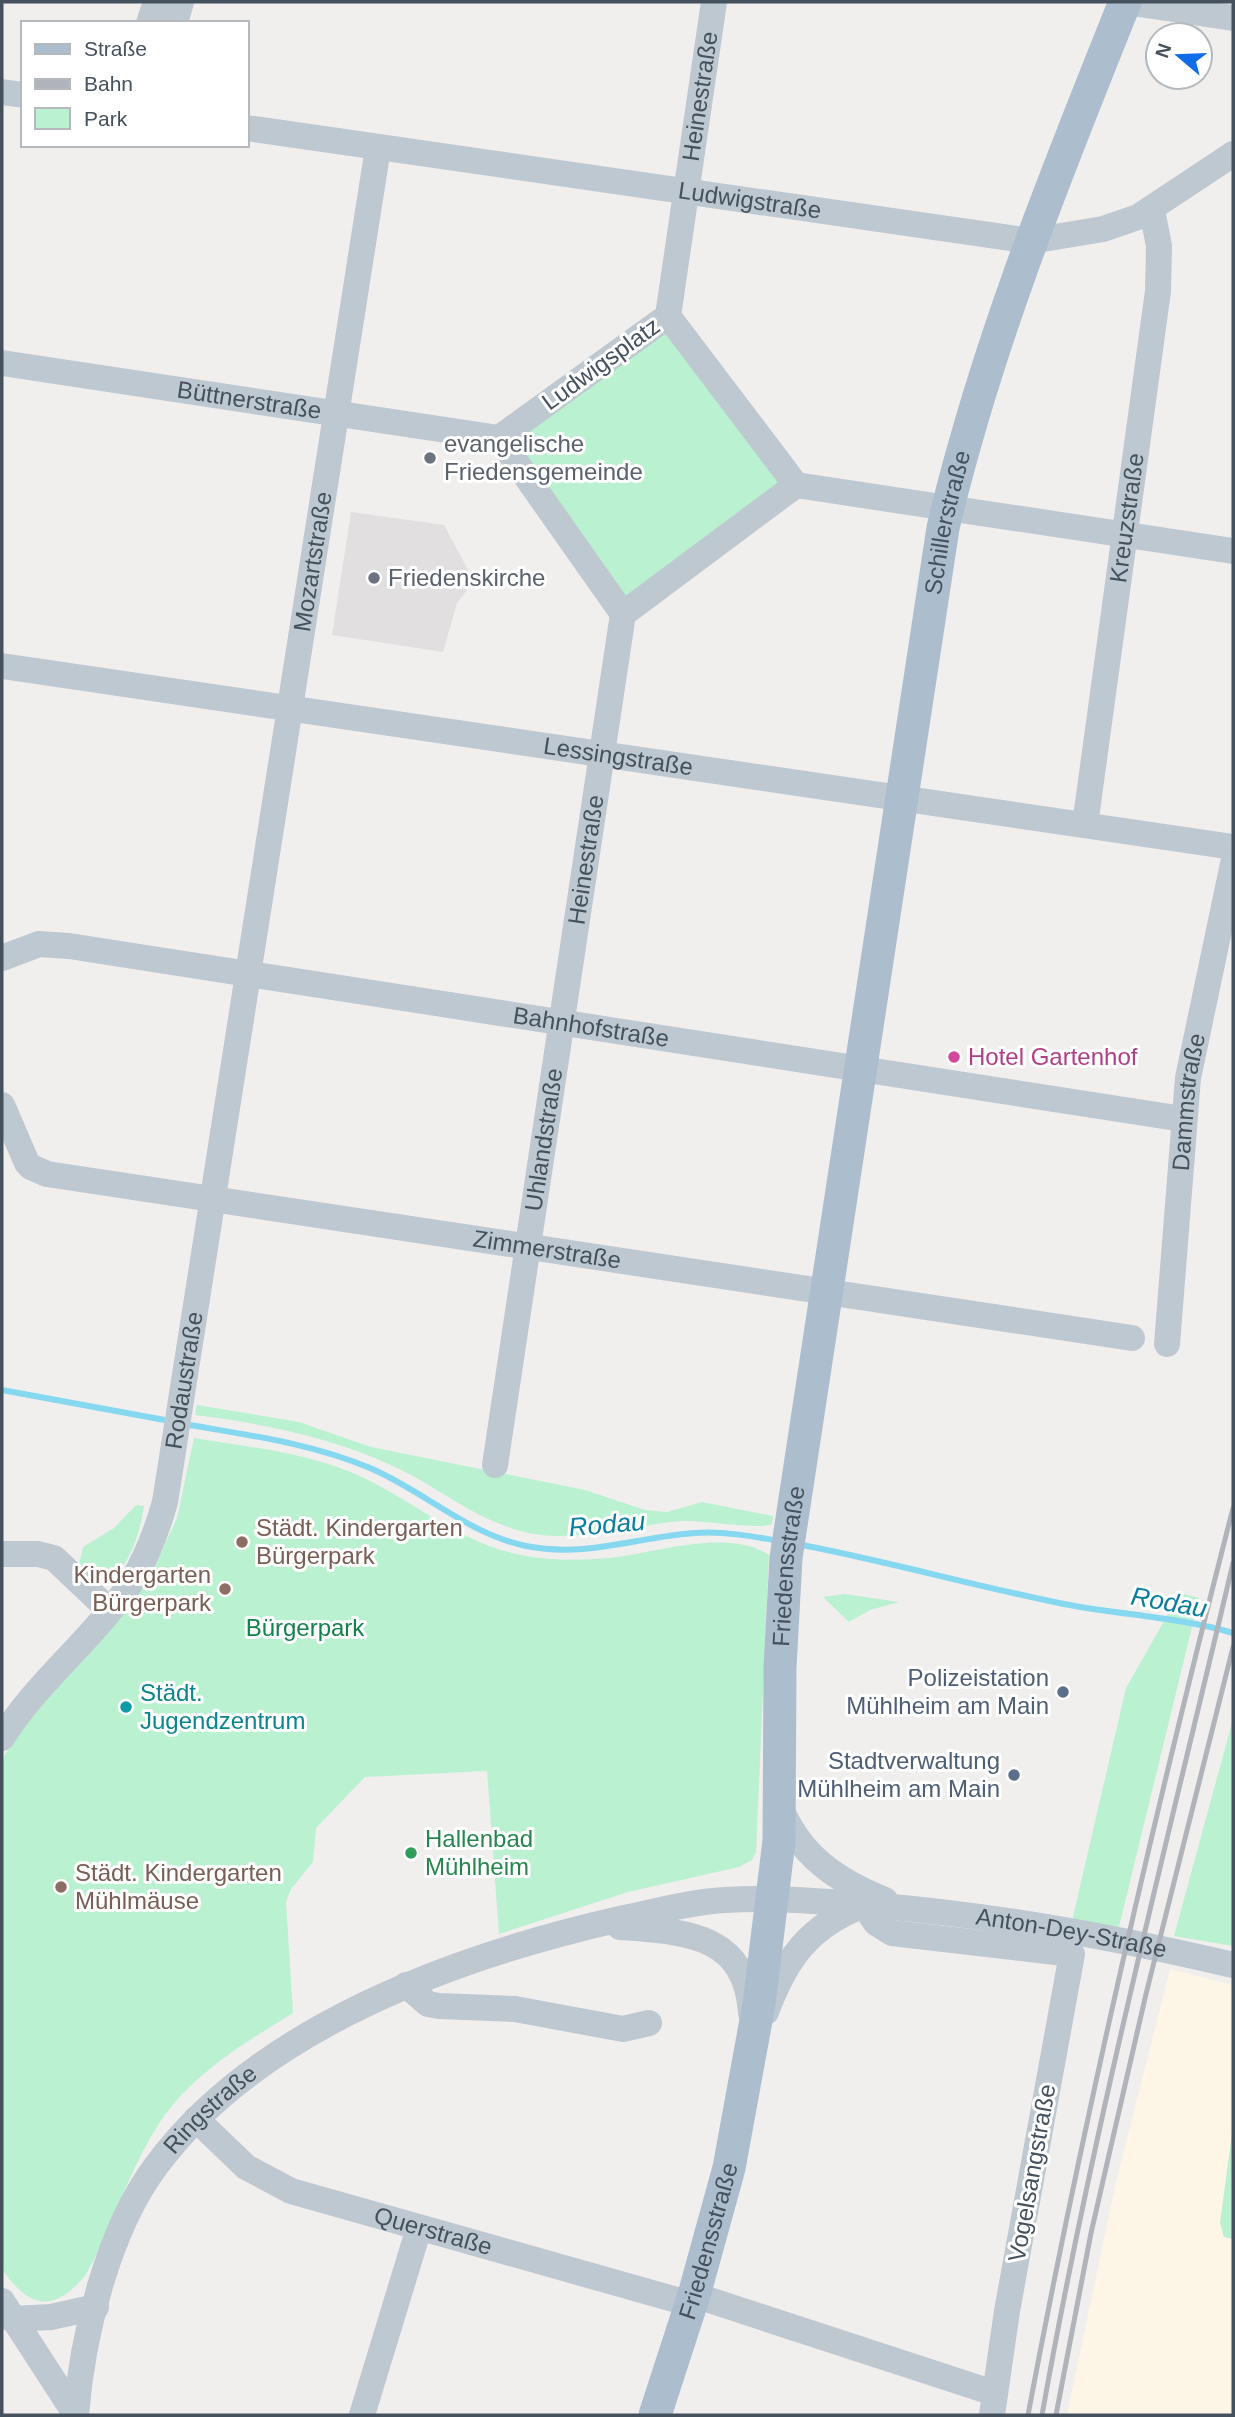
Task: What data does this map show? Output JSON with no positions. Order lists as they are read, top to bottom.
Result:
{
  "streets": {
    "main road": ["Schillerstraße", "Friedensstraße"],
    "street": [
      "Heinestraße",
      "Ludwigstraße",
      "Ludwigsplatz",
      "Büttnerstraße",
      "Kreuzstraße",
      "Mozartstraße",
      "Lessingstraße",
      "Bahnhofstraße",
      "Dammstraße",
      "Uhlandstraße",
      "Zimmerstraße",
      "Rodaustraße",
      "Anton-Dey-Straße",
      "Ringstraße",
      "Vogelsangstraße",
      "Querstraße"
    ]
  },
  "crossings": [
    ["Heinestraße", "Ludwigstraße"],
    ["Heinestraße", "Ludwigsplatz"],
    ["Heinestraße", "Lessingstraße"],
    ["Heinestraße", "Bahnhofstraße"],
    ["Heinestraße", "Uhlandstraße"],
    ["Ludwigstraße", "Kreuzstraße"],
    ["Ludwigstraße", "Schillerstraße"],
    ["Ludwigstraße", "Mozartstraße"],
    ["Ludwigsplatz", "Büttnerstraße"],
    ["Büttnerstraße", "Mozartstraße"],
    ["Kreuzstraße", "Lessingstraße"],
    ["Schillerstraße", "Lessingstraße"],
    ["Schillerstraße", "Bahnhofstraße"],
    ["Schillerstraße", "Friedensstraße"],
    ["Mozartstraße", "Lessingstraße"],
    ["Mozartstraße", "Bahnhofstraße"],
    ["Mozartstraße", "Rodaustraße"],
    ["Bahnhofstraße", "Dammstraße"],
    ["Bahnhofstraße", "Uhlandstraße"],
    ["Bahnhofstraße", "Rodaustraße"],
    ["Bahnhofstraße", "Friedensstraße"],
    ["Uhlandstraße", "Zimmerstraße"],
    ["Zimmerstraße", "Rodaustraße"],
    ["Zimmerstraße", "Friedensstraße"],
    ["Friedensstraße", "Anton-Dey-Straße"],
    ["Friedensstraße", "Ringstraße"],
    ["Friedensstraße", "Vogelsangstraße"],
    ["Friedensstraße", "Querstraße"],
    ["Anton-Dey-Straße", "Ringstraße"],
    ["Anton-Dey-Straße", "Vogelsangstraße"],
    ["Ringstraße", "Querstraße"],
    ["Vogelsangstraße", "Querstraße"]
  ],
  "water": ["Rodau"],
  "parks": ["Bürgerpark"],
  "places": [
    "evangelische Friedensgemeinde",
    "Friedenskirche",
    "Hotel Gartenhof",
    "Städt. Kindergarten Bürgerpark",
    "Kindergarten Bürgerpark",
    "Polizeistation Mühlheim am Main",
    "Städt. Jugendzentrum",
    "Stadtverwaltung Mühlheim am Main",
    "Hallenbad Mühlheim",
    "Städt. Kindergarten Mühlmäuse"
  ],
  "legend": ["Straße", "Bahn", "Park"],
  "north": "left"
}
